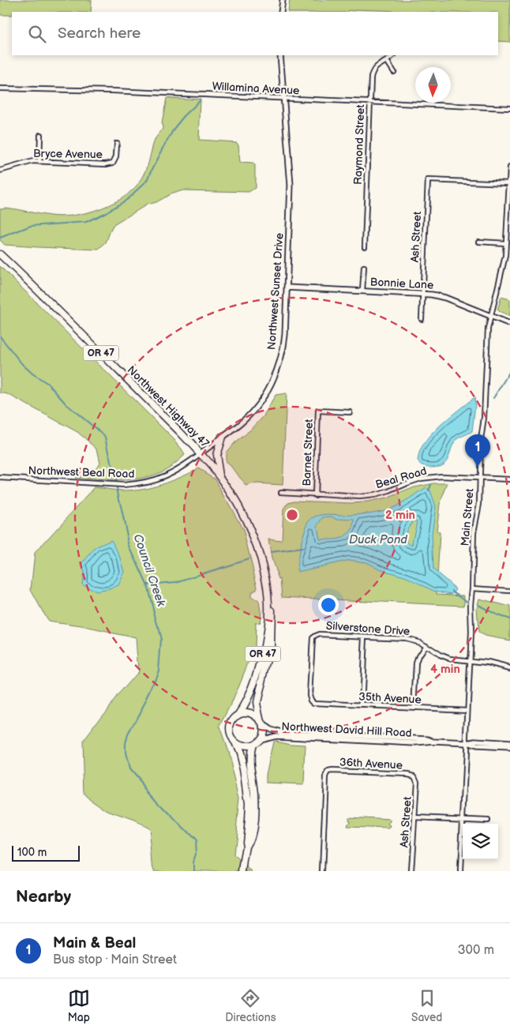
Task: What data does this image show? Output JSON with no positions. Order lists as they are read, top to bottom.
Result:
{
  "streets": {
    "main road": ["OR 47", "Northwest Highway 47"],
    "street": [
      "Willamina Avenue",
      "Raymond Street",
      "Bryce Avenue",
      "Ash Street",
      "Bonnie Lane",
      "Northwest Sunset Drive",
      "Barnet Street",
      "Northwest Beal Road",
      "Beal Road",
      "Main Street",
      "Silverstone Drive",
      "35th Avenue",
      "Northwest David Hill Road",
      "36th Avenue"
    ]
  },
  "crossings": [
    ["Willamina Avenue", "Raymond Street"],
    ["Willamina Avenue", "Northwest Sunset Drive"],
    ["Ash Street", "Bonnie Lane"],
    ["Ash Street", "Main Street"],
    ["Ash Street", "36th Avenue"],
    ["Bonnie Lane", "Northwest Sunset Drive"],
    ["Bonnie Lane", "Main Street"],
    ["Northwest Sunset Drive", "Northwest Highway 47"],
    ["Northwest Sunset Drive", "Northwest Beal Road"],
    ["Northwest Highway 47", "Northwest Beal Road"],
    ["Northwest Highway 47", "Northwest David Hill Road"],
    ["Barnet Street", "Beal Road"],
    ["Beal Road", "Main Street"],
    ["Main Street", "Silverstone Drive"],
    ["Main Street", "35th Avenue"],
    ["Main Street", "Northwest David Hill Road"],
    ["Silverstone Drive", "35th Avenue"]
  ],
  "water": ["Duck Pond", "Council Creek"],
  "scale_bar": "100 m",
  "north": "bottom",
  "page": {
    "search": "Search here",
    "pins": "1",
    "scale": "100 m",
    "heading": "Nearby",
    "list": [
      {
        "mark": "1",
        "name": "Main & Beal",
        "note": "Bus stop · Main Street",
        "value": "300 m"
      }
    ],
    "nav": ["Map", "Directions", "Saved"]
  },
  "rings": ["2 min", "4 min"]
}
